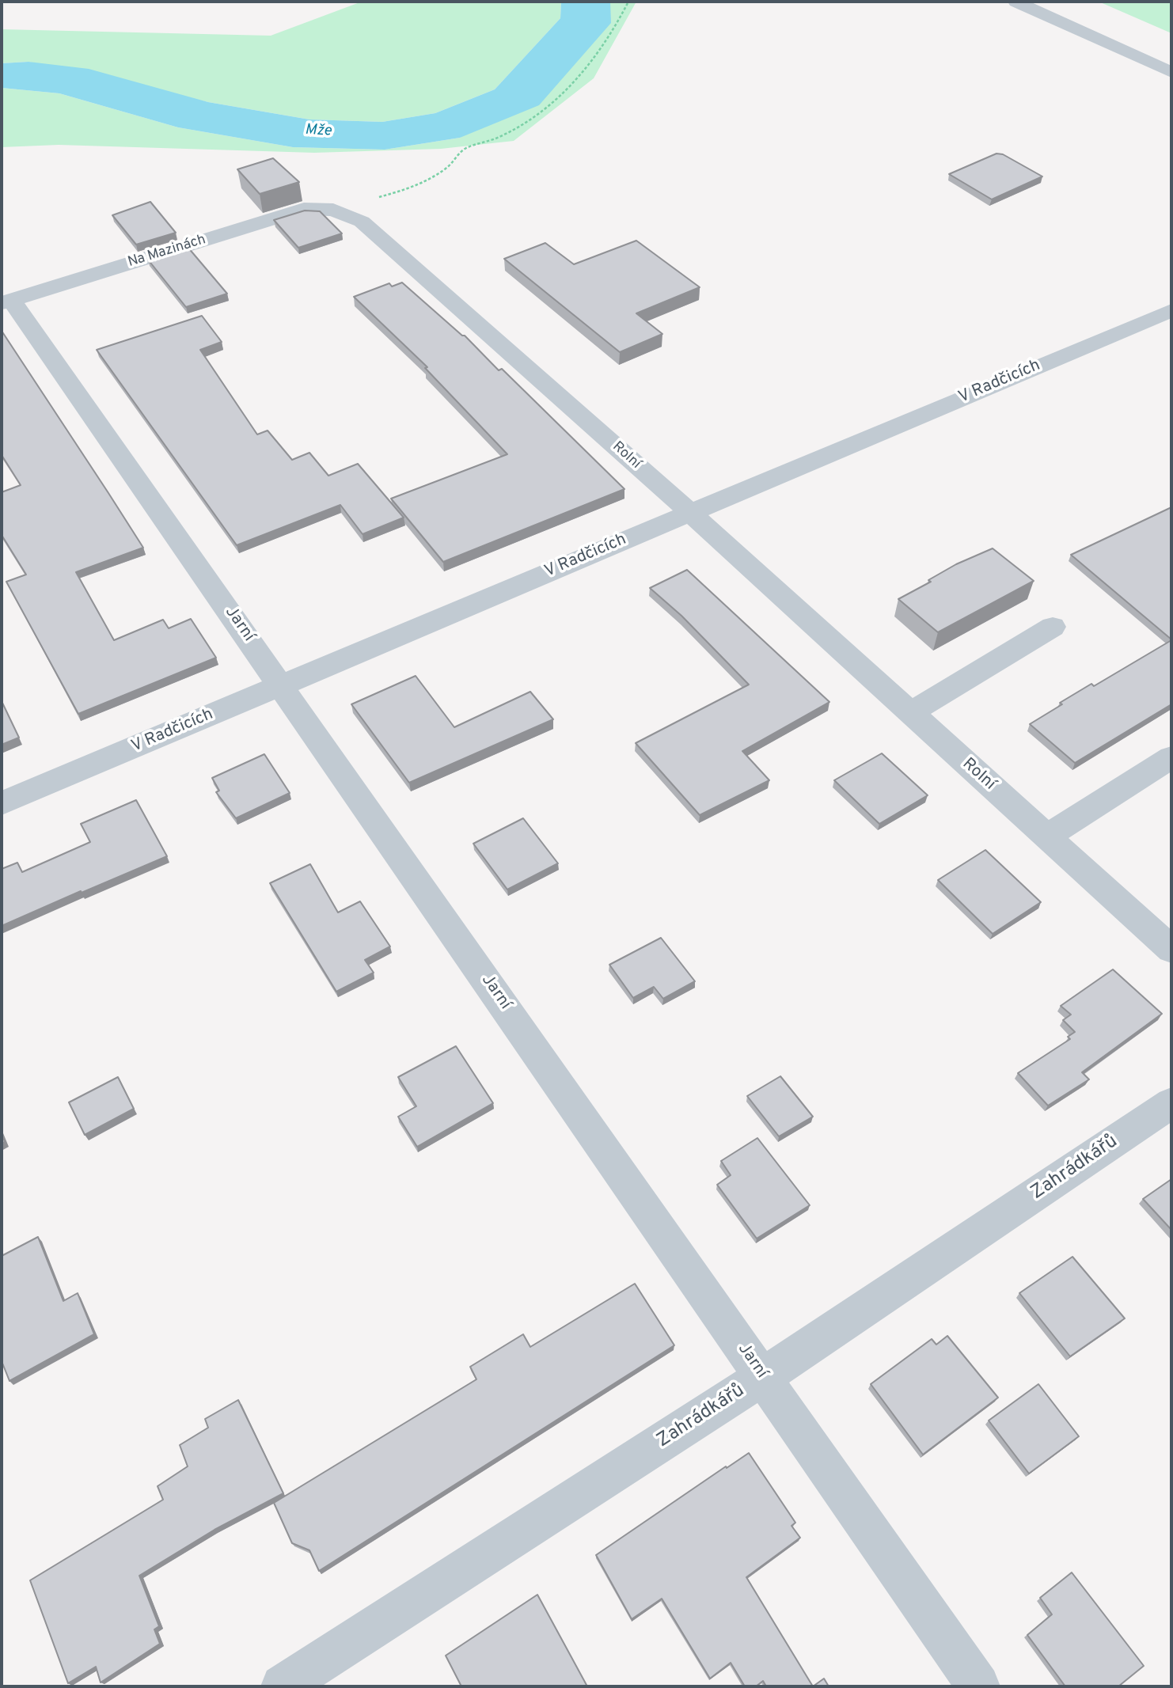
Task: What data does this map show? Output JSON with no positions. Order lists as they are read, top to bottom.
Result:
{
  "streets": {
    "street": [
      "Na Mazinách",
      "V Radčicích",
      "Rolní",
      "Jarní",
      "Zahrádkářů"
    ]
  },
  "crossings": [
    ["Na Mazinách", "Rolní"],
    ["Na Mazinách", "Jarní"],
    ["V Radčicích", "Rolní"],
    ["V Radčicích", "Jarní"],
    ["Jarní", "Zahrádkářů"]
  ],
  "water": ["Mže"]
}
